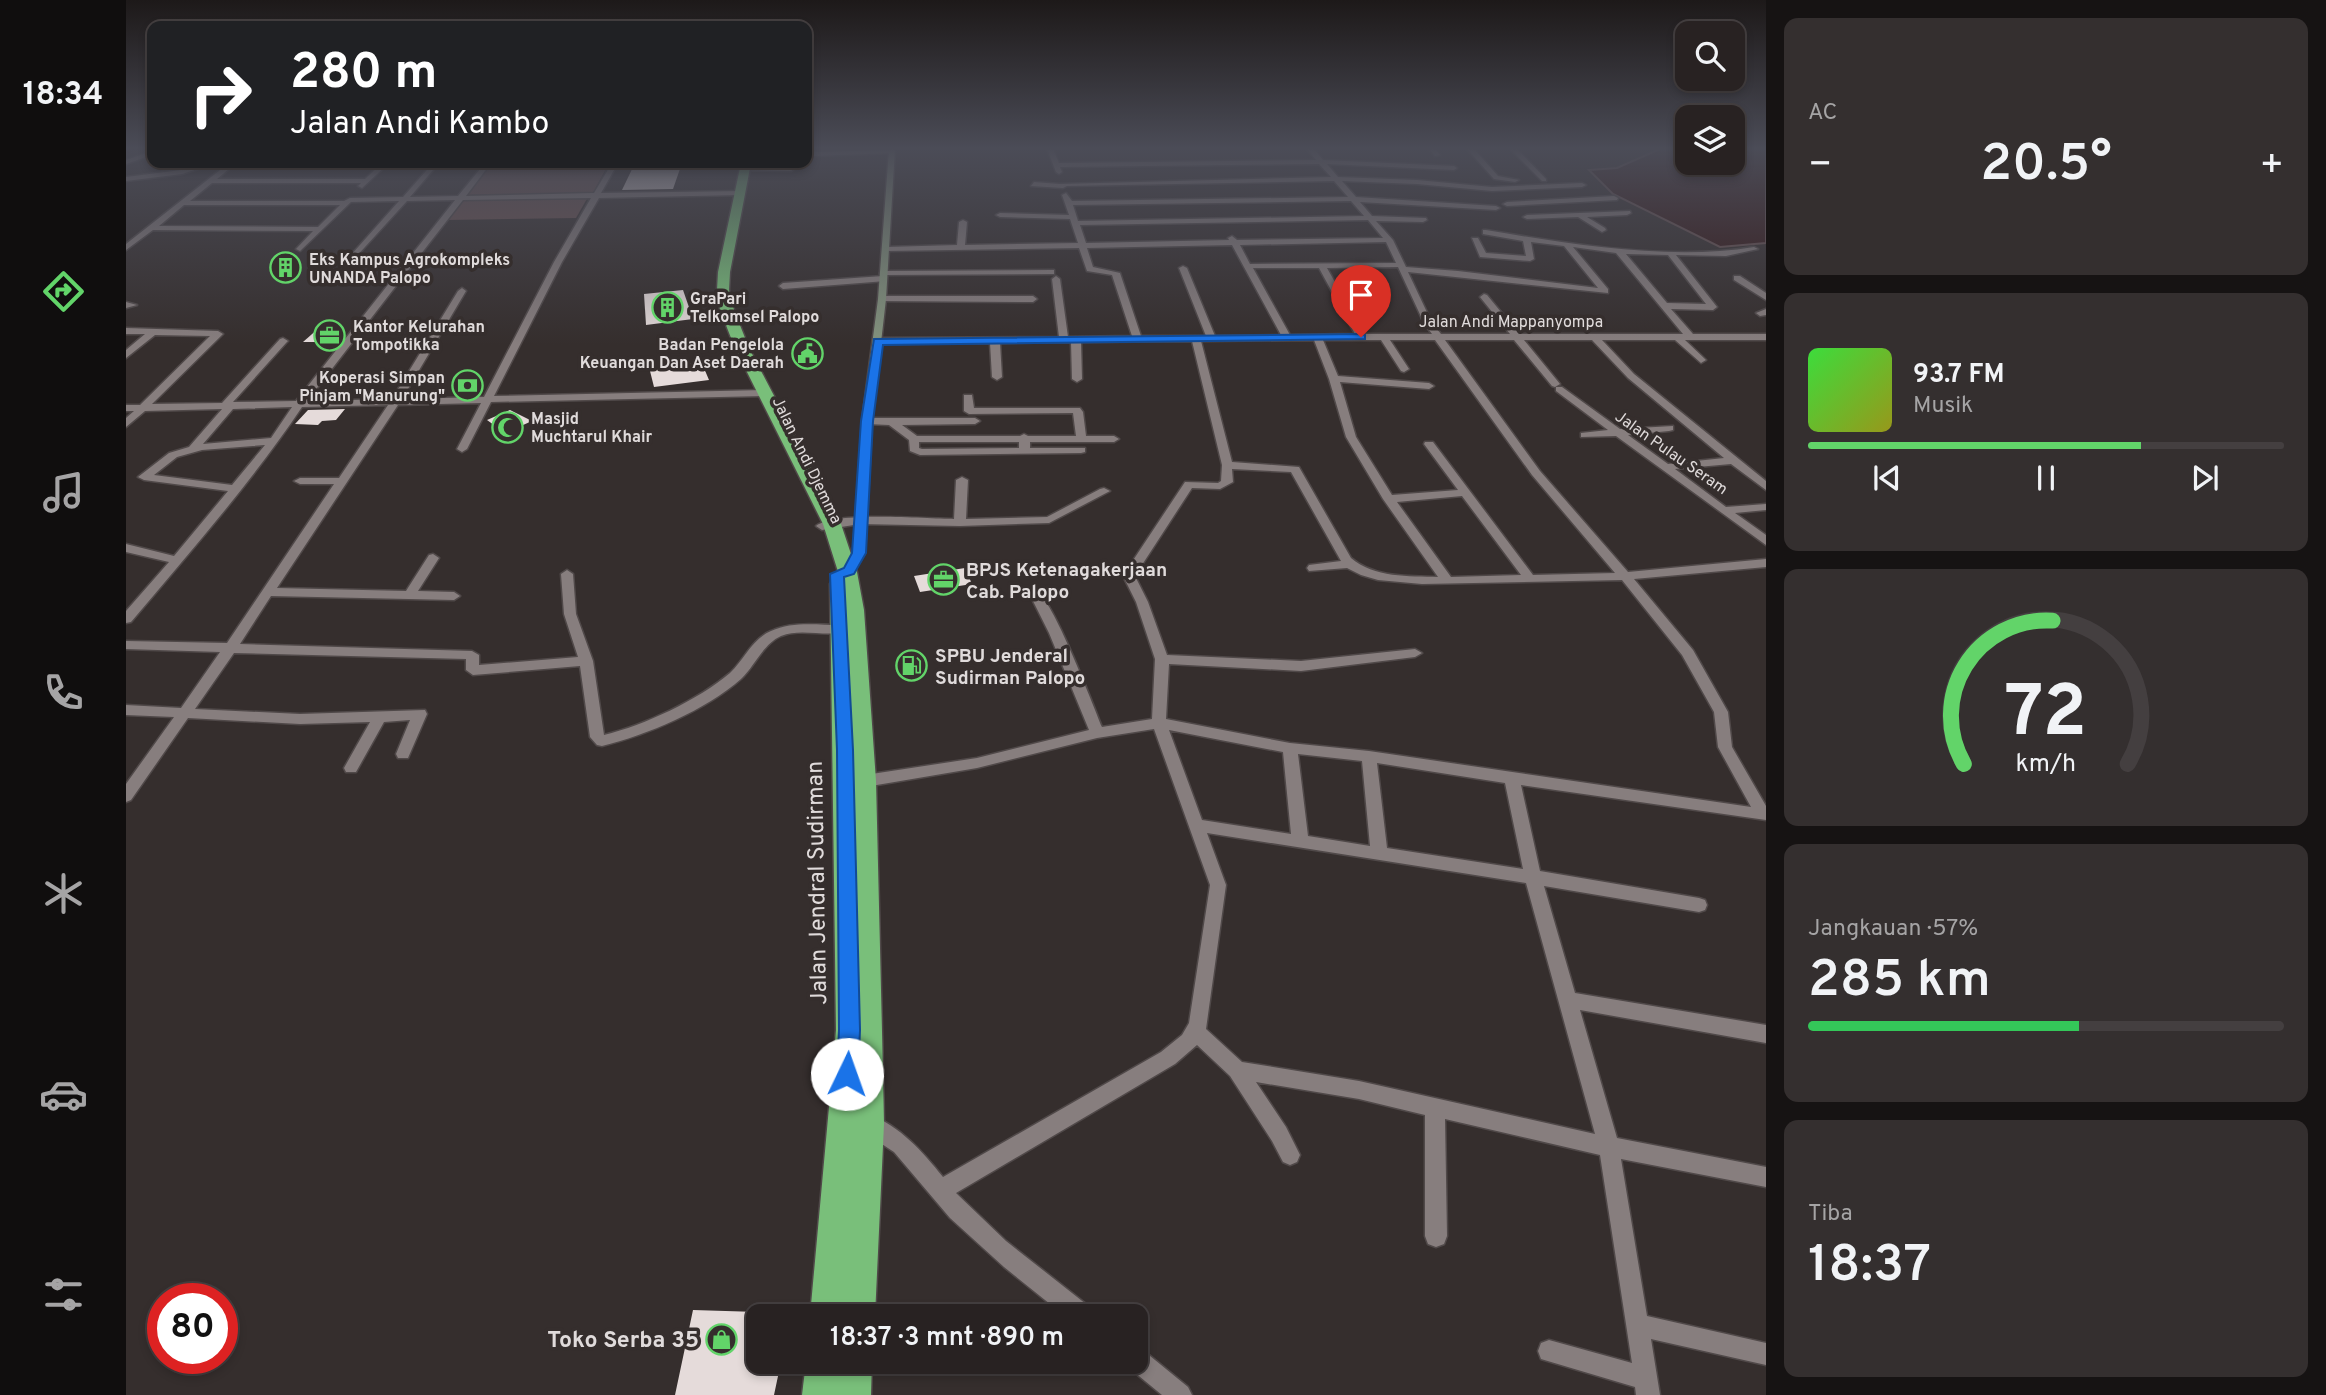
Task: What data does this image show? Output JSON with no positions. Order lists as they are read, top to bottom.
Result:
{
  "streets": {
    "highway": ["Jalan Andi Djemma", "Jalan Jendral Sudirman"],
    "street": ["Jalan Andi Mappanyompa", "Jalan Pulau Seram"]
  },
  "crossings": [
    ["Jalan Andi Mappanyompa", "Jalan Pulau Seram"],
    ["Jalan Andi Djemma", "Jalan Jendral Sudirman"]
  ],
  "places": {
    "building": ["Eks Kampus Agrokompleks UNANDA Palopo", "GraPari Telkomsel Palopo"],
    "office": ["Kantor Kelurahan Tompotikka", "BPJS Ketenagakerjaan Cab. Palopo"],
    "public building": ["Badan Pengelola Keuangan Dan Aset Daerah"],
    "bank": ["Koperasi Simpan Pinjam \"Manurung\""],
    "mosque": ["Masjid Muchtarul Khair"],
    "fuel station": ["SPBU Jenderal Sudirman Palopo"],
    "shop": ["Toko Serba 35"]
  },
  "page": {
    "tabs": "18:34",
    "tile": [
      "AC",
      ["Jangkauan · 57%", "285 km"],
      ["Tiba", "18:37"]
    ],
    "turn": ["280 m", "Jalan Andi Kambo"],
    "heat": ["−", "20.5°", "+"],
    "song": ["93.7 FM", "Musik"],
    "limit": "80",
    "trip": "18:37 · 3 mnt · 890 m",
    "gauge": ["72", "km/h"]
  }
}
